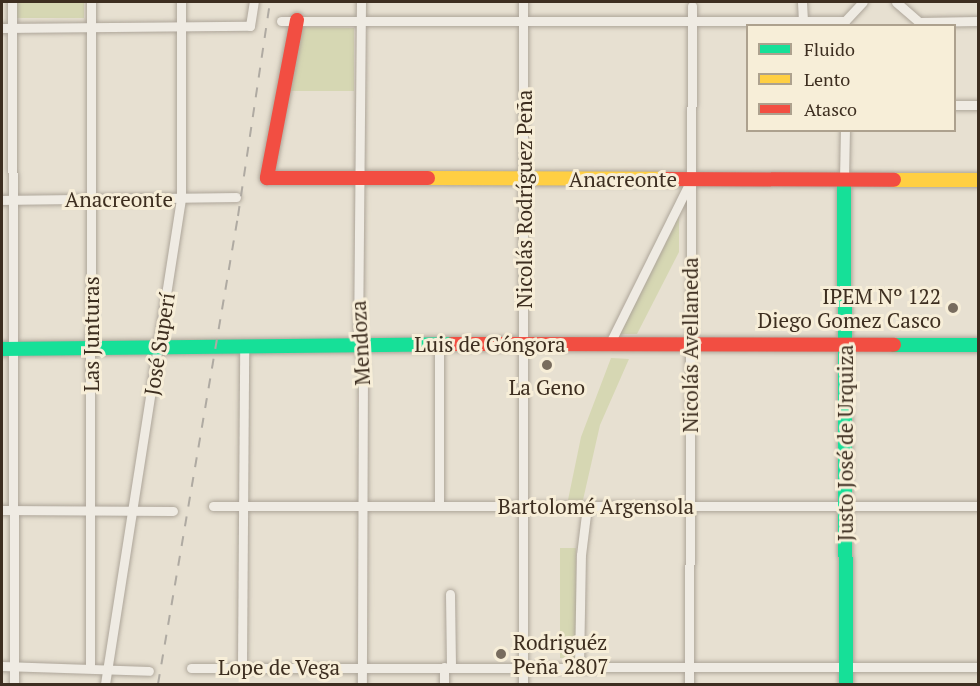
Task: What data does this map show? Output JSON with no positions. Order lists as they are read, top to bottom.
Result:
{
  "streets": {
    "street": [
      "Anacreonte",
      "Nicolás Rodríguez Peña",
      "Las Junturas",
      "Mendoza",
      "José Superí",
      "Luis de Góngora",
      "Nicolás Avellaneda",
      "Justo José de Urquiza",
      "Bartolomé Argensola",
      "Lope de Vega"
    ]
  },
  "crossings": [
    ["Anacreonte", "Nicolás Rodríguez Peña"],
    ["Anacreonte", "Las Junturas"],
    ["Anacreonte", "Mendoza"],
    ["Anacreonte", "José Superí"],
    ["Anacreonte", "Nicolás Avellaneda"],
    ["Anacreonte", "Justo José de Urquiza"],
    ["Nicolás Rodríguez Peña", "Luis de Góngora"],
    ["Nicolás Rodríguez Peña", "Bartolomé Argensola"],
    ["Nicolás Rodríguez Peña", "Lope de Vega"],
    ["Las Junturas", "Luis de Góngora"],
    ["Mendoza", "Luis de Góngora"],
    ["Mendoza", "Bartolomé Argensola"],
    ["Mendoza", "Lope de Vega"],
    ["José Superí", "Luis de Góngora"],
    ["Luis de Góngora", "Nicolás Avellaneda"],
    ["Luis de Góngora", "Justo José de Urquiza"],
    ["Nicolás Avellaneda", "Bartolomé Argensola"],
    ["Nicolás Avellaneda", "Lope de Vega"],
    ["Justo José de Urquiza", "Bartolomé Argensola"],
    ["Justo José de Urquiza", "Lope de Vega"]
  ],
  "places": ["IPEM Nº 122 Diego Gomez Casco", "La Geno", "Rodriguéz Peña 2807"],
  "legend": ["Fluido", "Lento", "Atasco"]
}
